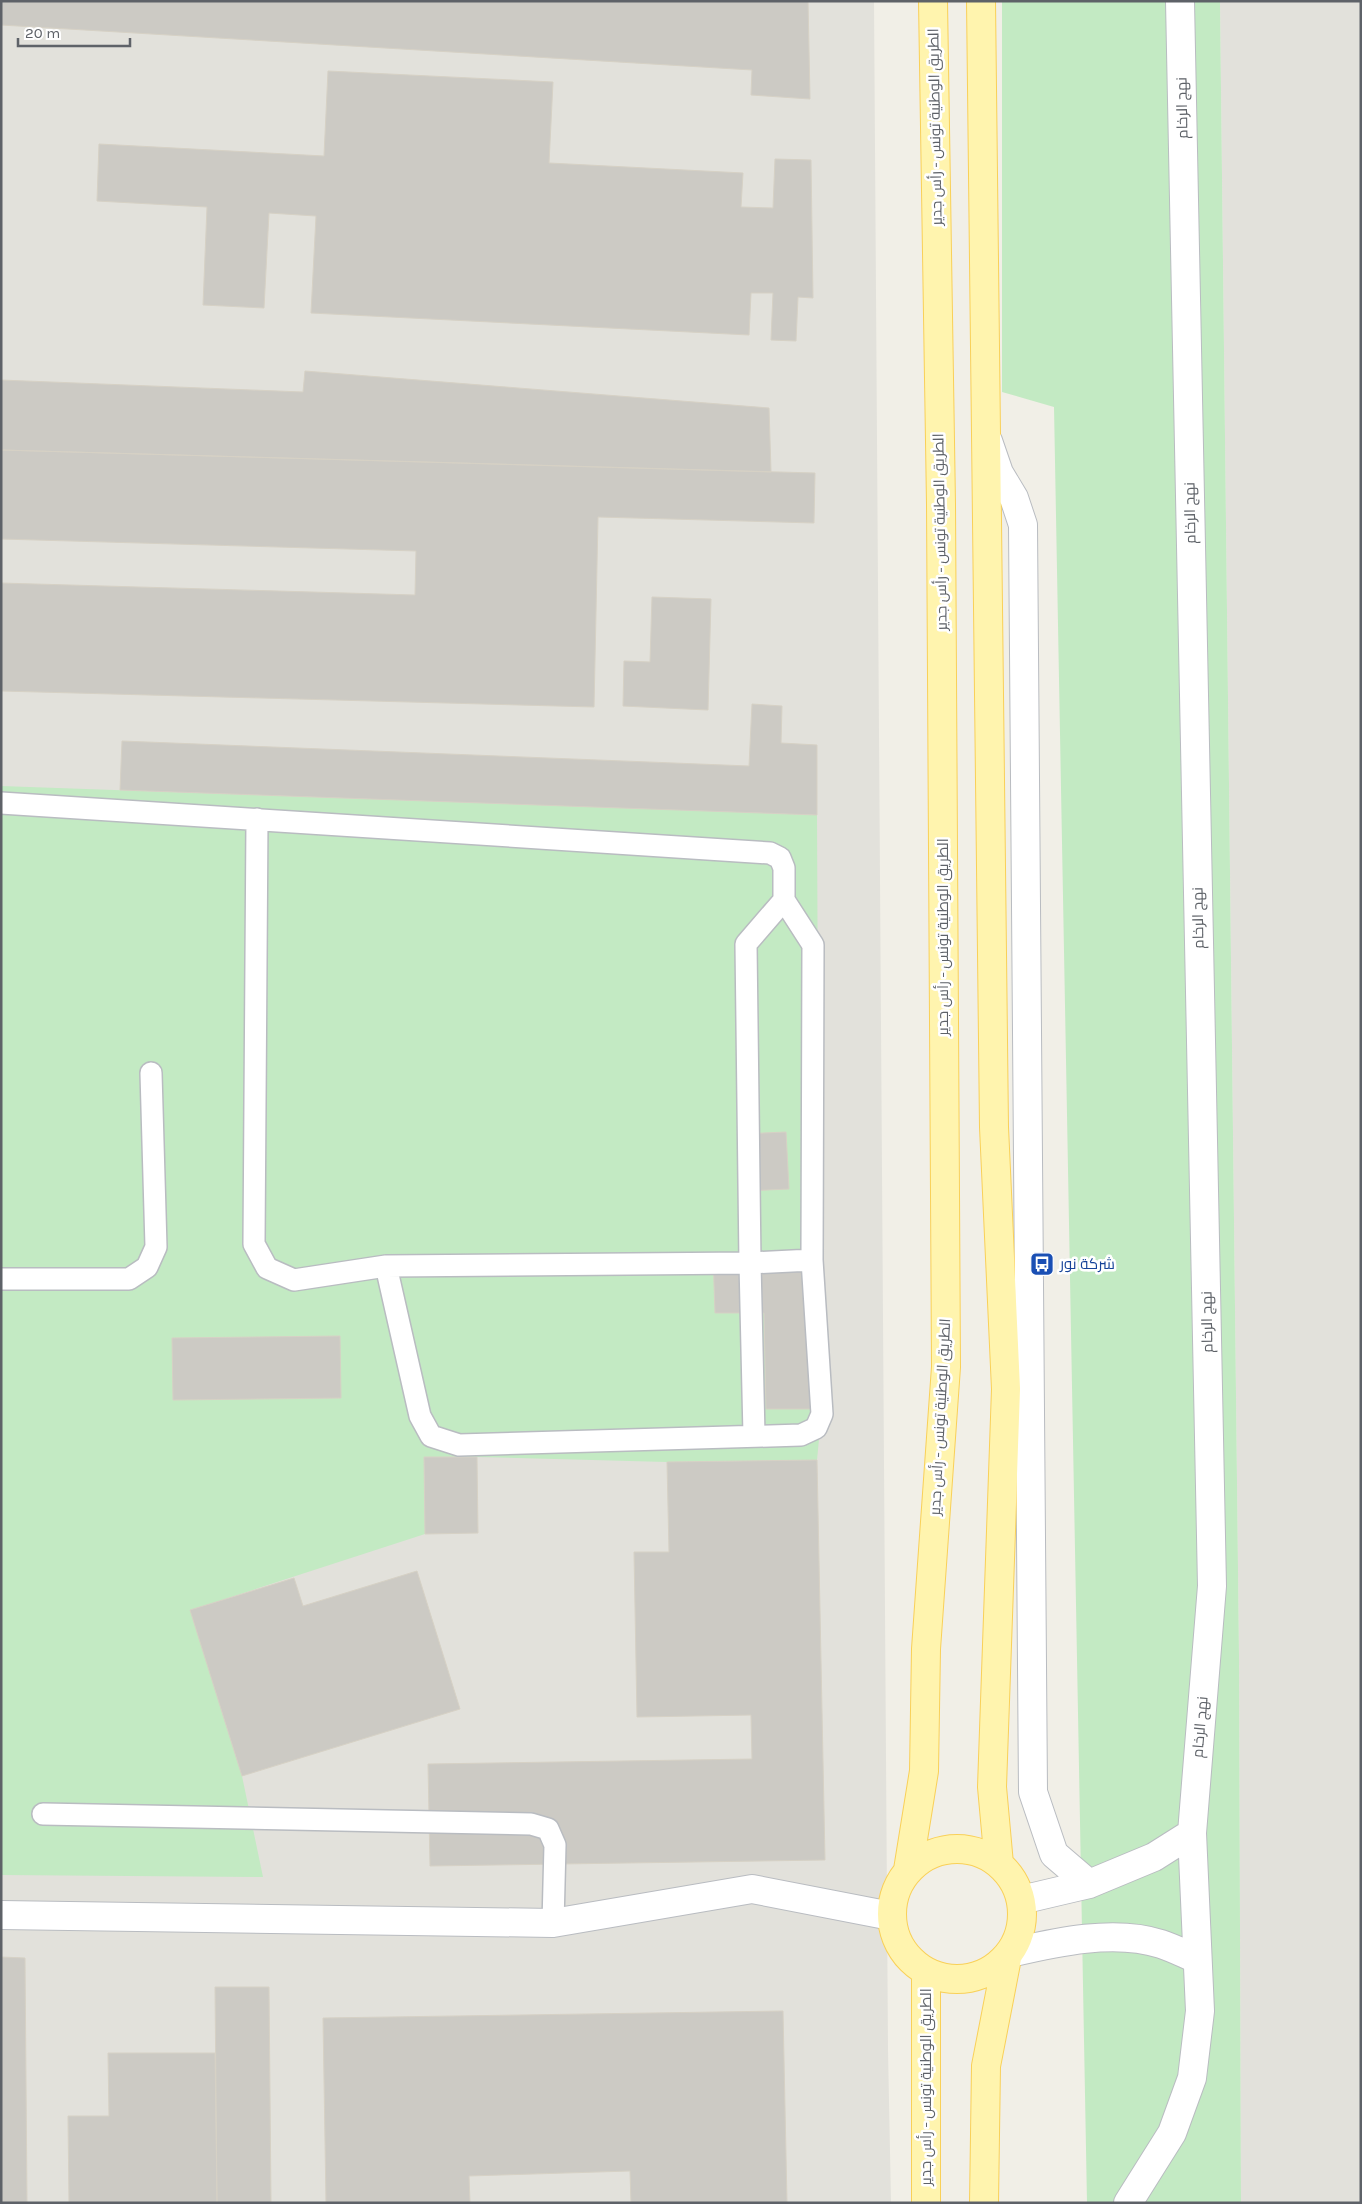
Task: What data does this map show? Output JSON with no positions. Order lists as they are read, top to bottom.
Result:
{
  "streets": {
    "main road": ["الطريق الوطنية تونس - رأس جدير"],
    "street": ["نهج الرخام"]
  },
  "places": {
    "bus stop": ["شركة نور"]
  },
  "scale_bar": "20 m"
}
